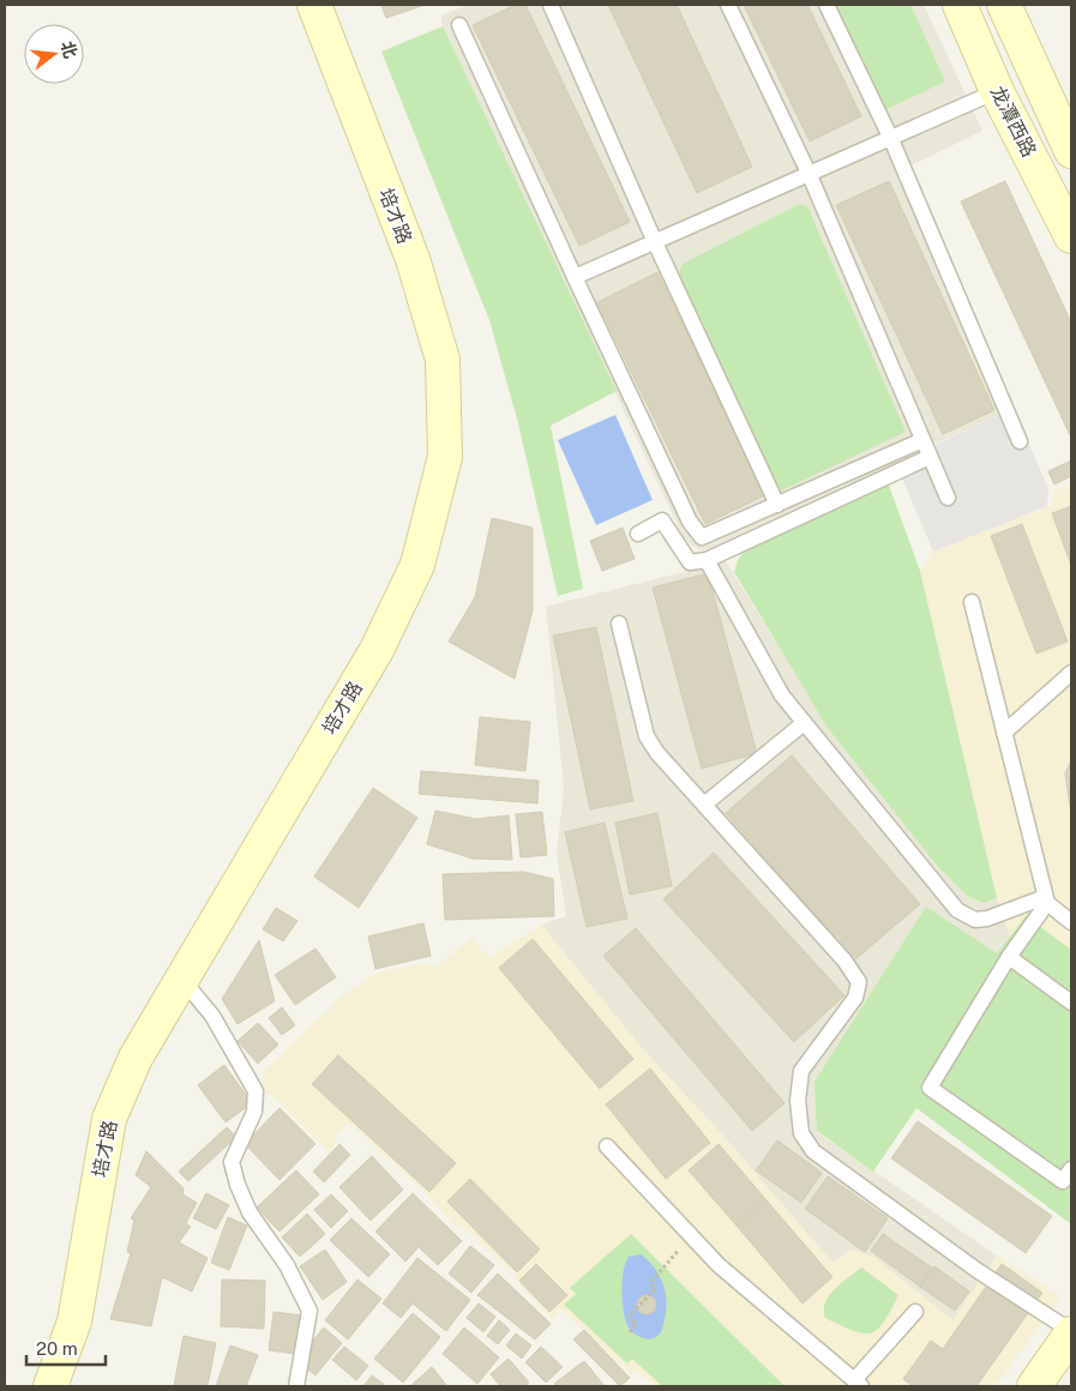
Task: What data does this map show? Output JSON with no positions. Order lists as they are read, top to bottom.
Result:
{
  "streets": {
    "street": ["龙潭西路", "培才路"]
  },
  "scale_bar": "20 m",
  "north": "right"
}
